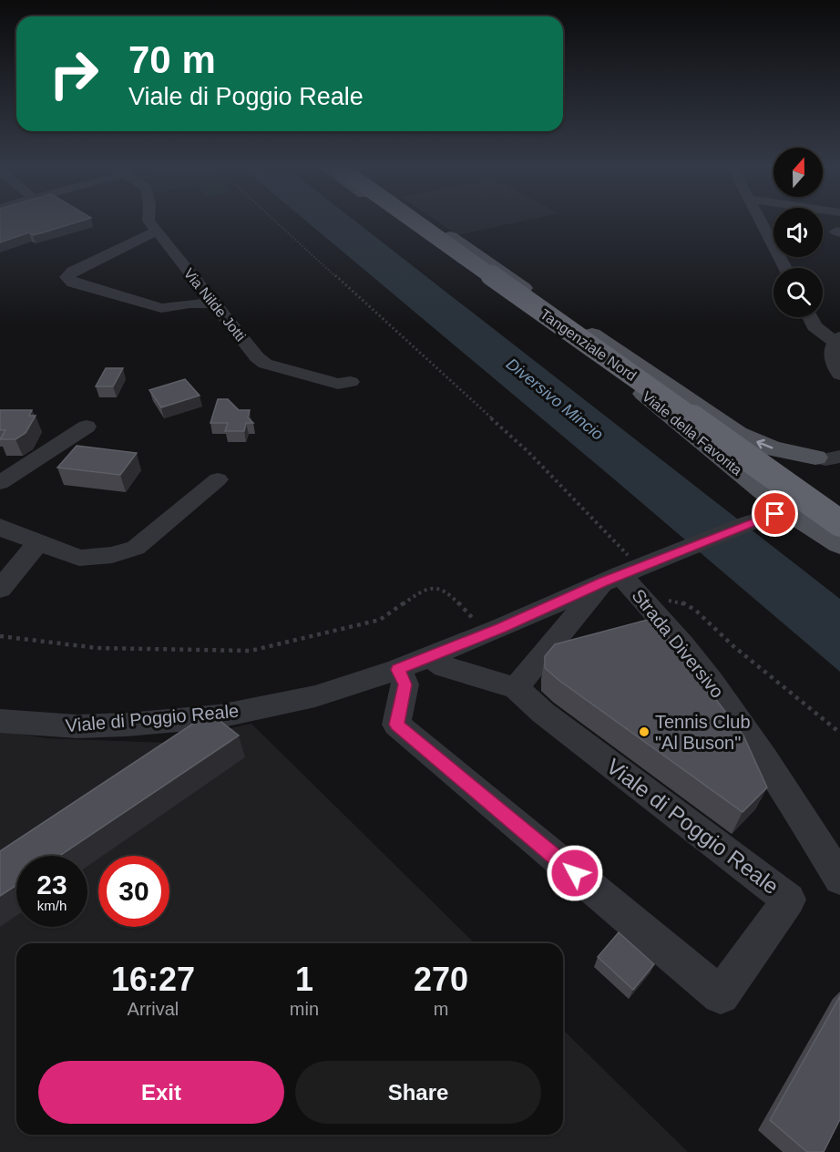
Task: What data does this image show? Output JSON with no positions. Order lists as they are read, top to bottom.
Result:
{
  "streets": {
    "highway": ["Tangenziale Nord"],
    "main road": ["Viale della Favorita"],
    "street": ["Via Nilde Jotti", "Strada Diversivo", "Viale di Poggio Reale"]
  },
  "crossings": [
    ["Viale della Favorita", "Viale di Poggio Reale"],
    ["Strada Diversivo", "Viale di Poggio Reale"]
  ],
  "water": ["Diversivo Mincio"],
  "places": ["Tennis Club \"Al Buson\""],
  "north": "top",
  "page": {
    "turn": ["70 m", "Viale di Poggio Reale"],
    "speed": "23 km/h",
    "limit": "30",
    "eta": [
      "16:27",
      "Arrival",
      "1",
      "min",
      "270",
      "m"
    ],
    "buttons": ["Exit", "Share"]
  }
}
